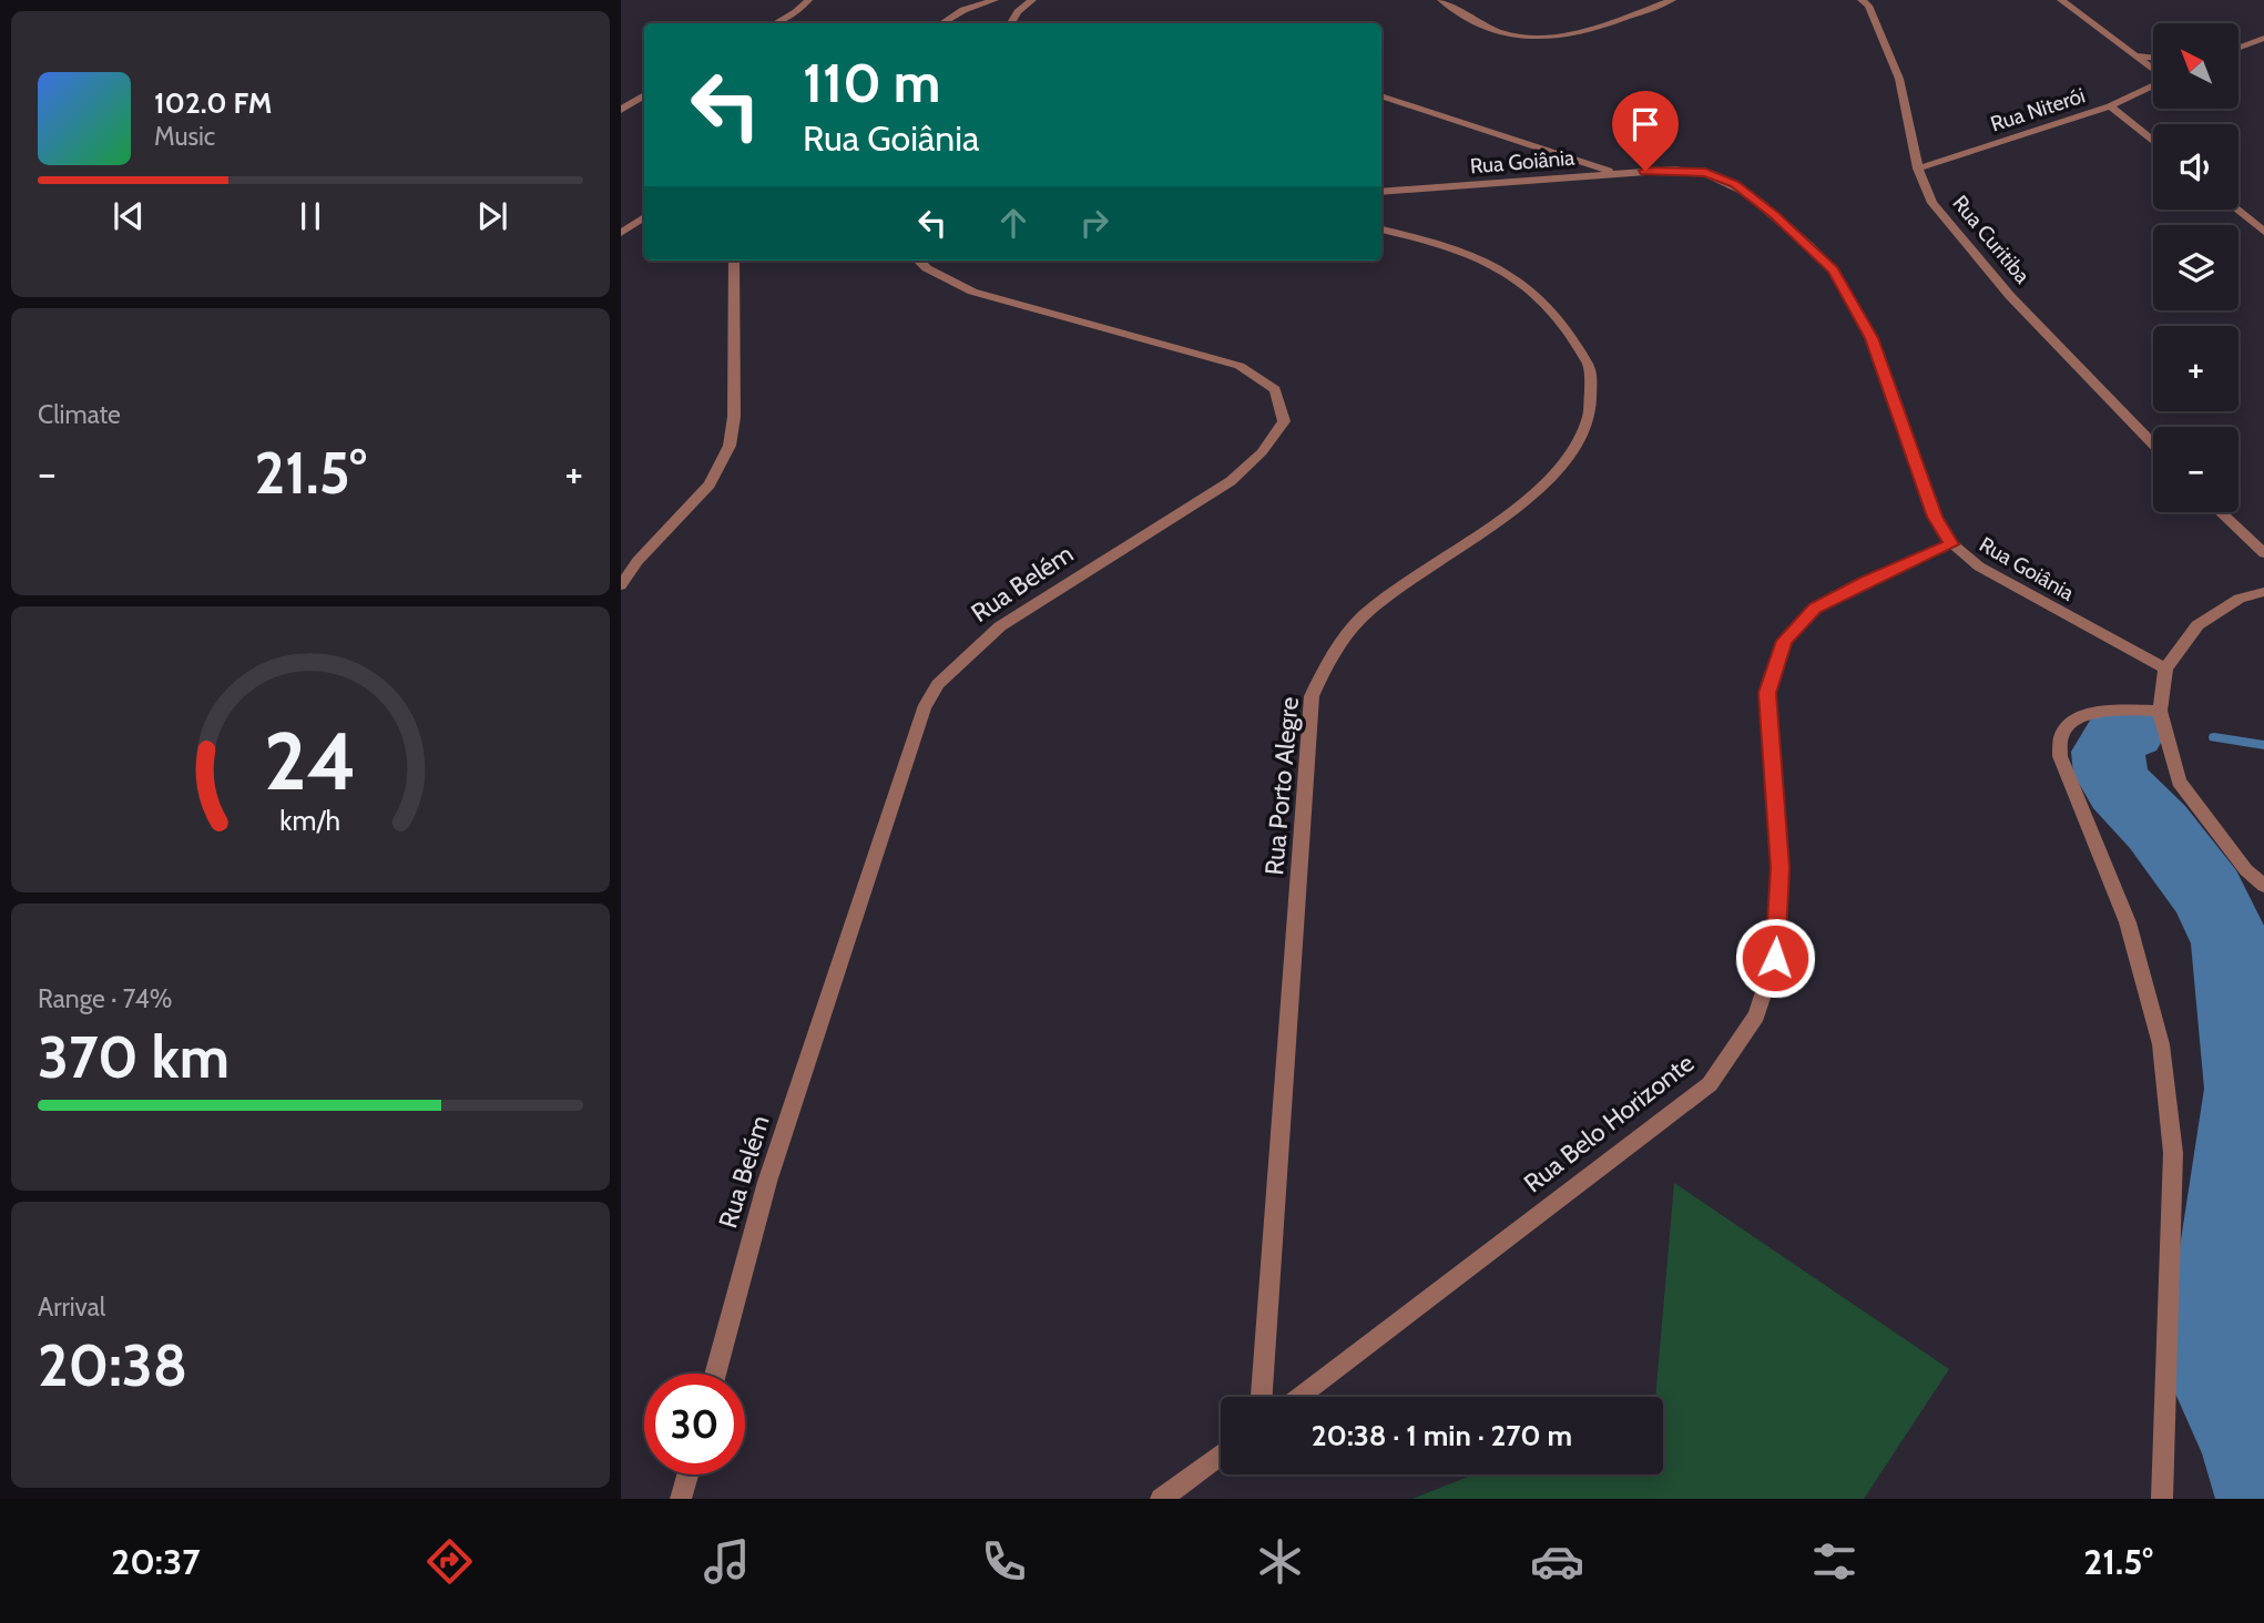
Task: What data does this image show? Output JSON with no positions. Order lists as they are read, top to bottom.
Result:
{
  "streets": {
    "street": [
      "Rua Niterói",
      "Rua Goiânia",
      "Rua Curitiba",
      "Rua Belém",
      "Rua Porto Alegre",
      "Rua Belo Horizonte"
    ]
  },
  "crossings": [
    ["Rua Niterói", "Rua Curitiba"],
    ["Rua Goiânia", "Rua Belo Horizonte"]
  ],
  "north": "top left",
  "page": {
    "map_buttons": ["+", "−"],
    "turn": ["110 m", "Rua Goiânia"],
    "song": ["102.0 FM", "Music"],
    "tile": [
      "Climate",
      ["Range · 74%", "370 km"],
      ["Arrival", "20:38"]
    ],
    "heat": ["−", "21.5°", "+"],
    "limit": "30",
    "trip": "20:38 · 1 min · 270 m",
    "tabs": ["20:37", "21.5°"],
    "gauge": ["24", "km/h"]
  }
}
